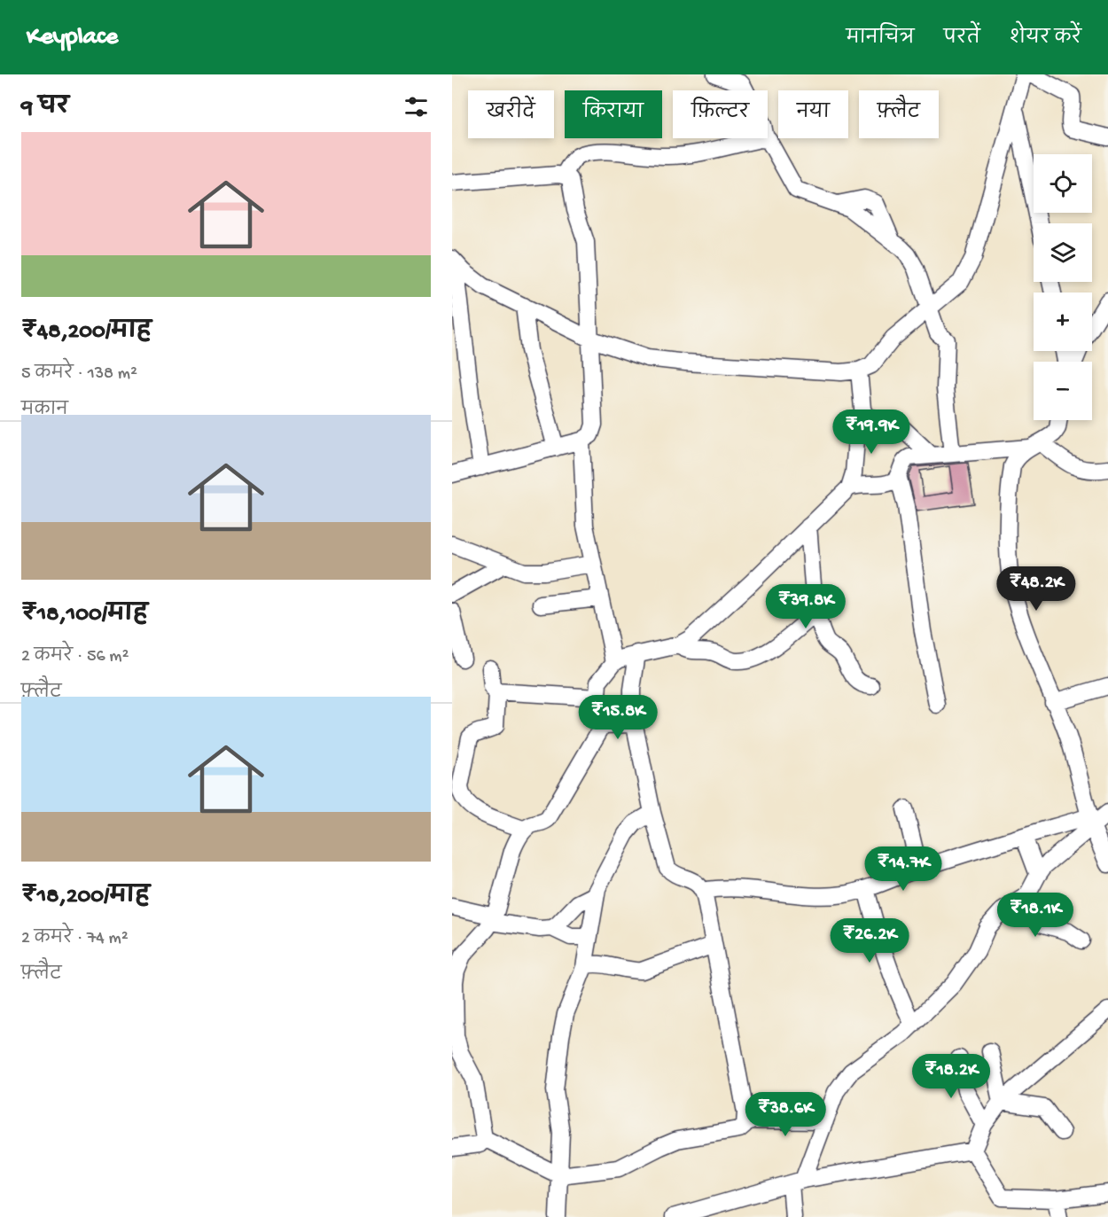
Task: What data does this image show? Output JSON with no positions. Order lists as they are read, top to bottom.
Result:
{
  "page": {
    "header": "Keyplace",
    "nav": ["मानचित्र", "परतें", "शेयर करें"],
    "heading": "9 घर",
    "chip": [
      "खरीदें",
      "किराया",
      "फ़िल्टर",
      "नया",
      "फ़्लैट"
    ],
    "list": [
      {
        "name": "₹48,200/माह",
        "note": "5 कमरे · 138 m² · मकान"
      },
      {
        "name": "₹18,100/माह",
        "note": "2 कमरे · 56 m² · फ़्लैट"
      },
      {
        "name": "₹18,200/माह",
        "note": "2 कमरे · 74 m² · फ़्लैट"
      }
    ],
    "map_buttons": ["+", "−"],
    "price": [
      "₹19.9K",
      "₹48.2K",
      "₹39.8K",
      "₹15.8K",
      "₹14.7K",
      "₹18.1K",
      "₹26.2K",
      "₹18.2K",
      "₹38.6K"
    ]
  }
}
